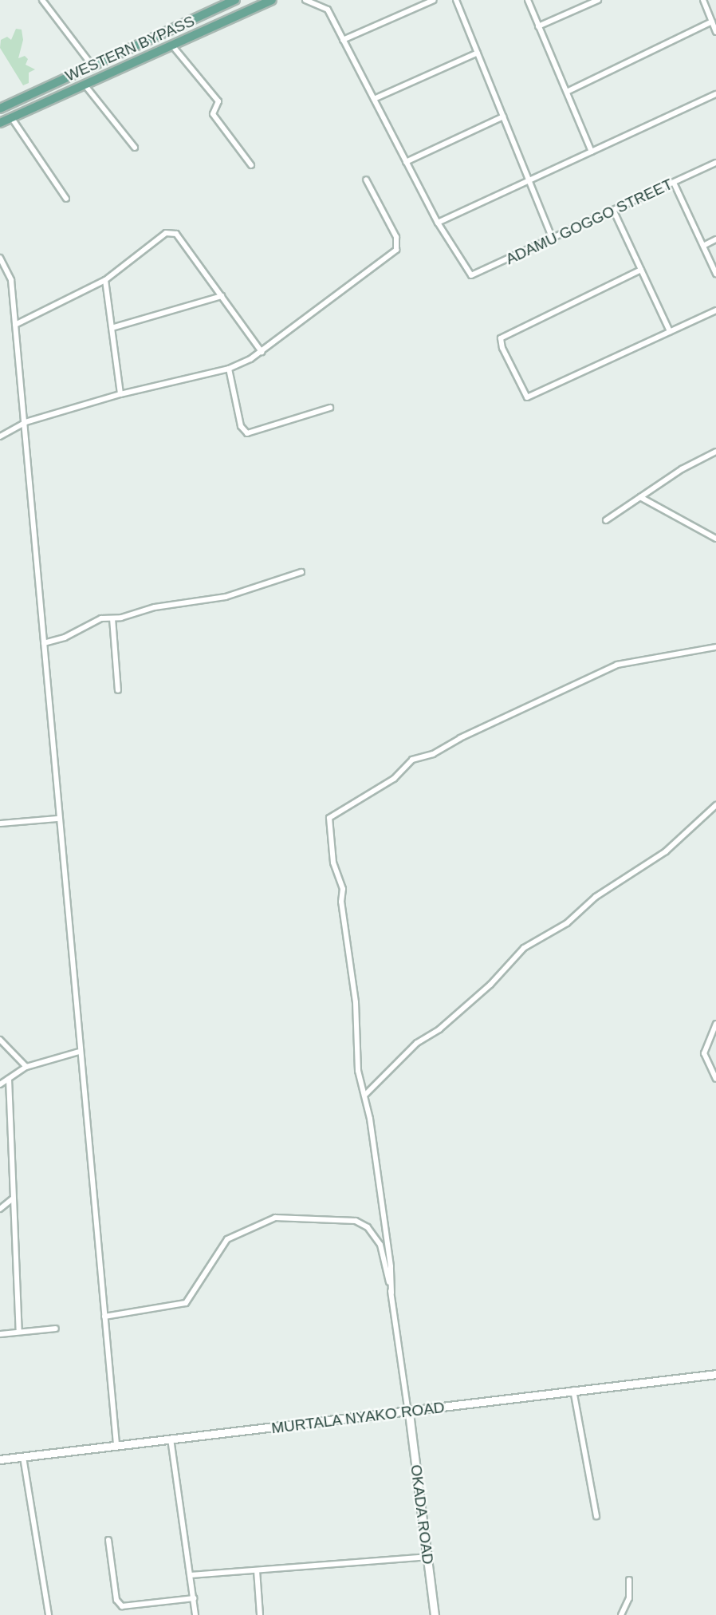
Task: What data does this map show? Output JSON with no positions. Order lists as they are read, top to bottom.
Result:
{
  "streets": {
    "main road": ["WESTERN BYPASS"],
    "street": ["ADAMU GOGGO STREET", "MURTALA NYAKO ROAD", "OKADA ROAD"]
  },
  "crossings": [
    ["MURTALA NYAKO ROAD", "OKADA ROAD"]
  ]
}
